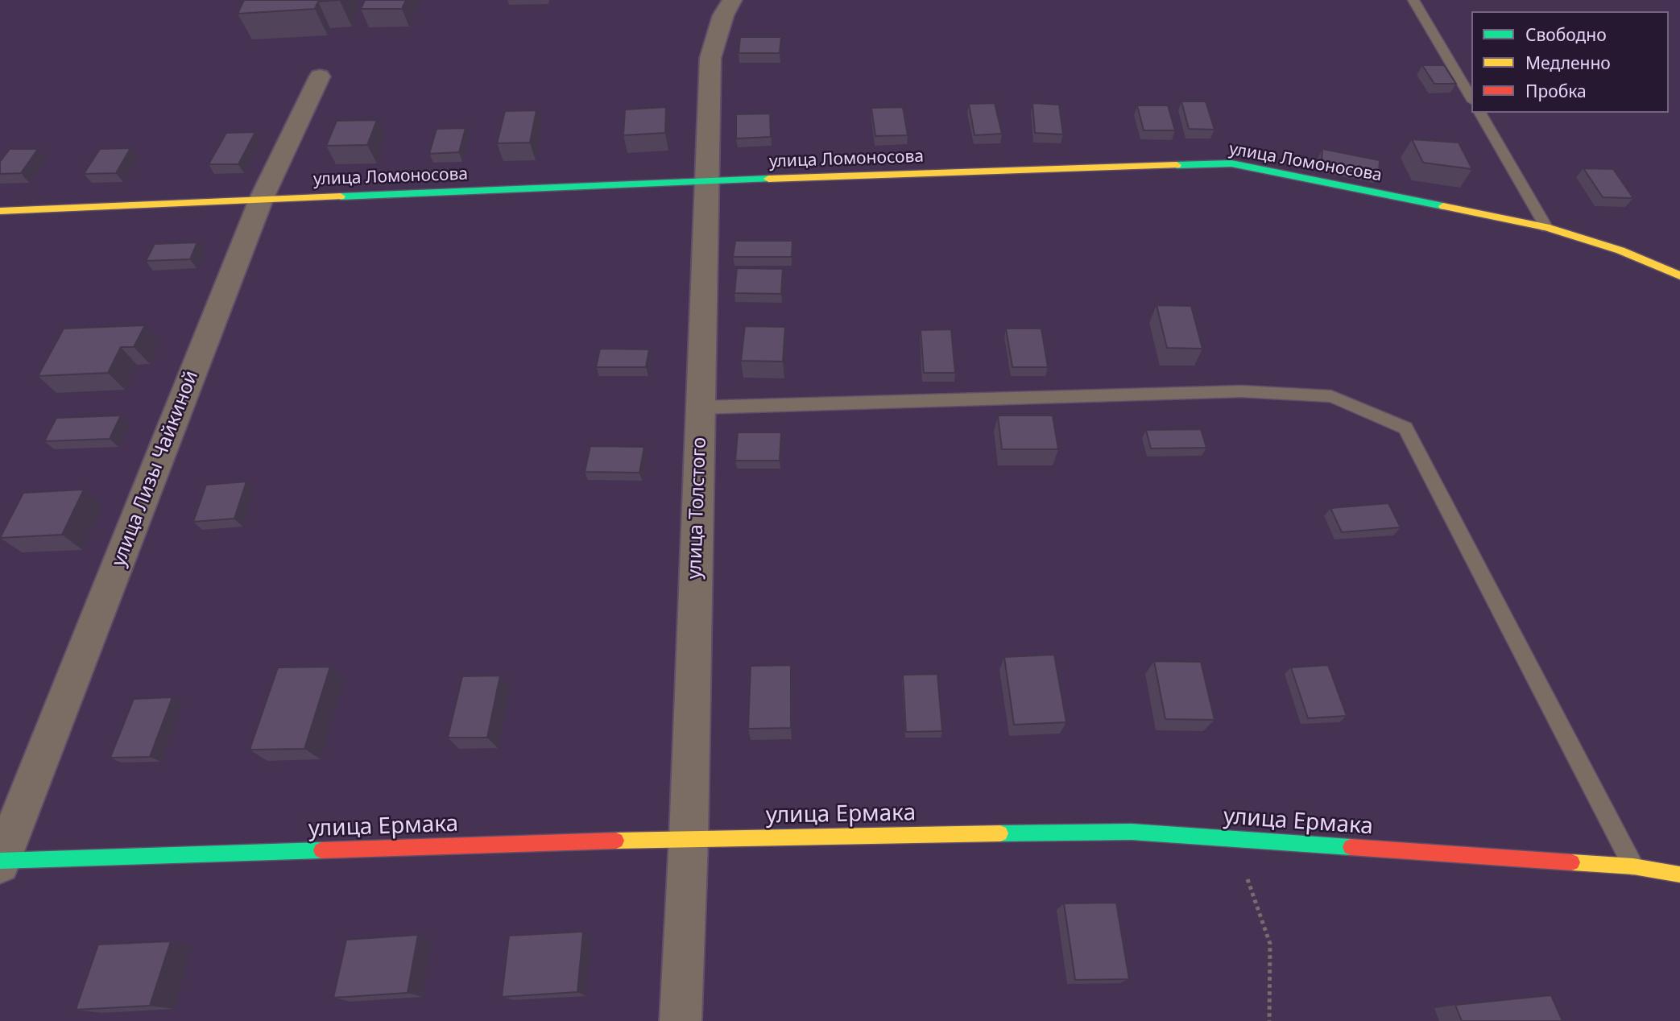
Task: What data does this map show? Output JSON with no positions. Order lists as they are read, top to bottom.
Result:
{
  "streets": {
    "street": [
      "улица Ломоносова",
      "улица Лизы Чайкиной",
      "улица Толстого",
      "улица Ермака"
    ]
  },
  "crossings": [
    ["улица Ломоносова", "улица Лизы Чайкиной"],
    ["улица Ломоносова", "улица Толстого"],
    ["улица Лизы Чайкиной", "улица Ермака"],
    ["улица Толстого", "улица Ермака"]
  ],
  "legend": ["Свободно", "Медленно", "Пробка"]
}
